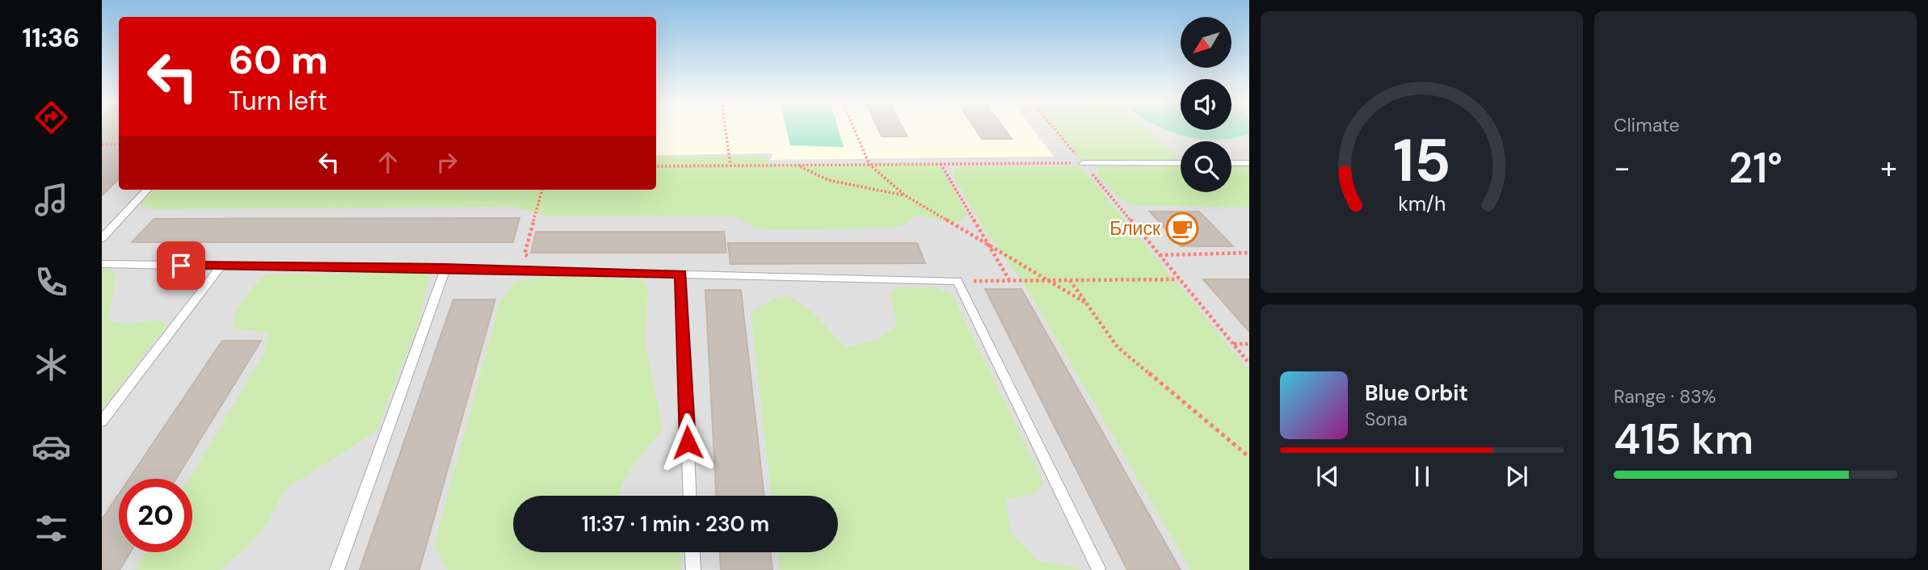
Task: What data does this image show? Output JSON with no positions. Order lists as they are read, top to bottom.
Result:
{
  "places": {
    "cafe": ["Блиск"]
  },
  "north": "bottom left",
  "page": {
    "tabs": "11:36",
    "tile": [
      "Climate",
      ["Range · 83%", "415 km"]
    ],
    "turn": ["60 m", "Turn left"],
    "heat": ["−", "21°", "+"],
    "song": ["Blue Orbit", "Sona"],
    "limit": "20",
    "trip": "11:37 · 1 min · 230 m",
    "gauge": ["15", "km/h"]
  }
}
